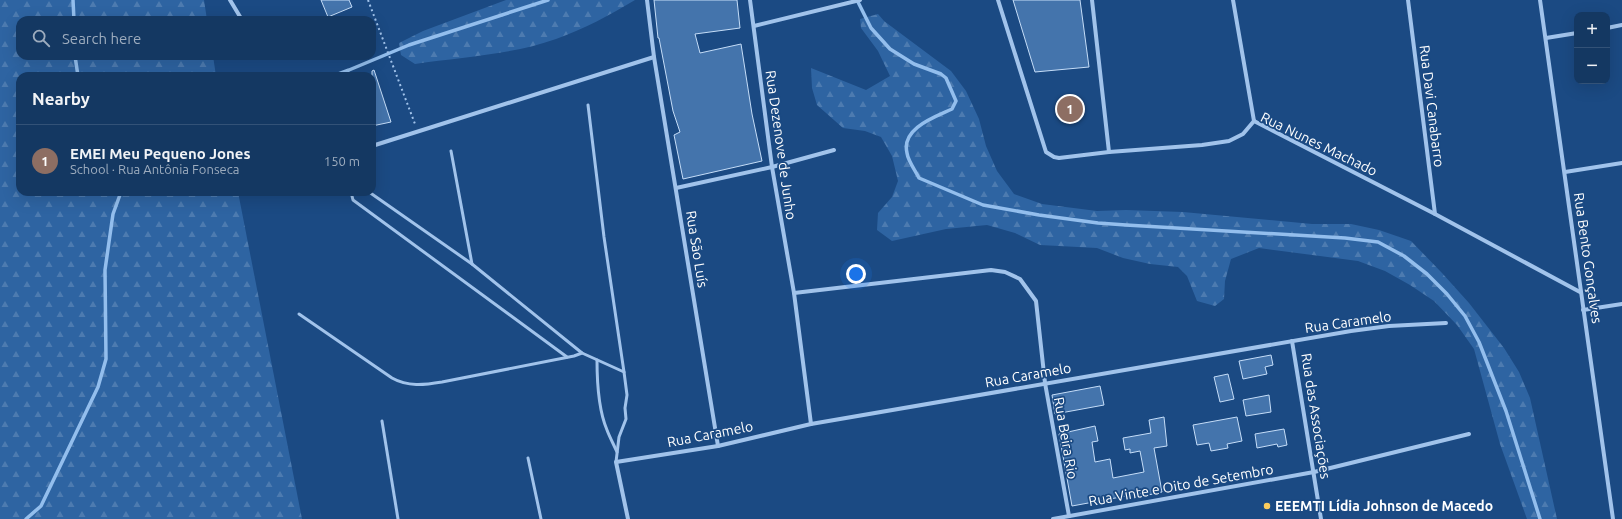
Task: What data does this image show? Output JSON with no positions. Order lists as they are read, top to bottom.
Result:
{
  "streets": {
    "street": [
      "Rua Davi Canabarro",
      "Rua Nunes Machado",
      "Rua Dezenove de Junho",
      "Rua São Luís",
      "Rua Bento Gonçalves",
      "Rua Caramelo",
      "Rua das Associações",
      "Rua Beira Rio",
      "Rua Vinte e Oito de Setembro"
    ]
  },
  "crossings": [
    ["Rua Davi Canabarro", "Rua Nunes Machado"],
    ["Rua Nunes Machado", "Rua Bento Gonçalves"],
    ["Rua Dezenove de Junho", "Rua Caramelo"],
    ["Rua Dezenove de Junho", "Rua Beira Rio"],
    ["Rua São Luís", "Rua Caramelo"],
    ["Rua Caramelo", "Rua das Associações"],
    ["Rua Caramelo", "Rua Beira Rio"],
    ["Rua das Associações", "Rua Vinte e Oito de Setembro"],
    ["Rua Beira Rio", "Rua Vinte e Oito de Setembro"]
  ],
  "places": ["EEEMTI Lídia Johnson de Macedo"],
  "page": {
    "map_buttons": ["+", "−"],
    "search": "Search here",
    "heading": "Nearby",
    "pins": "1",
    "list": [
      {
        "mark": "1",
        "name": "EMEI Meu Pequeno Jones",
        "note": "School · Rua Antônia Fonseca",
        "value": "150 m"
      }
    ]
  }
}
